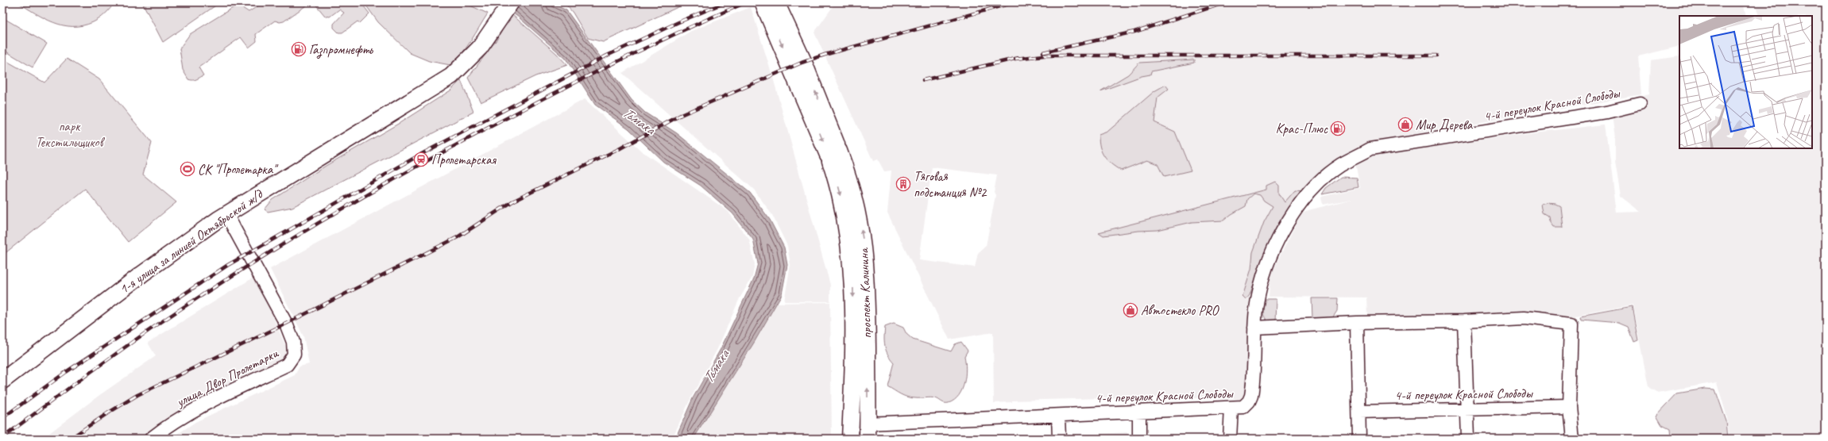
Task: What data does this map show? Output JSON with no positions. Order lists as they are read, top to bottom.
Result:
{
  "streets": {
    "main road": ["1-я улица за линией Октябрьской ж/д", "проспект Калинина"],
    "street": ["4-й переулок Красной Слободы", "улица Двор Пролетарки"]
  },
  "crossings": [
    ["4-й переулок Красной Слободы", "проспект Калинина"],
    ["1-я улица за линией Октябрьской ж/д", "улица Двор Пролетарки"]
  ],
  "water": ["Тьмака"],
  "parks": ["парк Текстильщиков"],
  "places": {
    "fuel station": ["Газпромнефть", "Крас-Плюс"],
    "shop": ["Мир Дерева", "Автостекло PRO"],
    "station": ["Пролетарская"],
    "sports": ["СК \"Пролетарка\""],
    "building": ["Тяговая подстанция №2"]
  }
}
